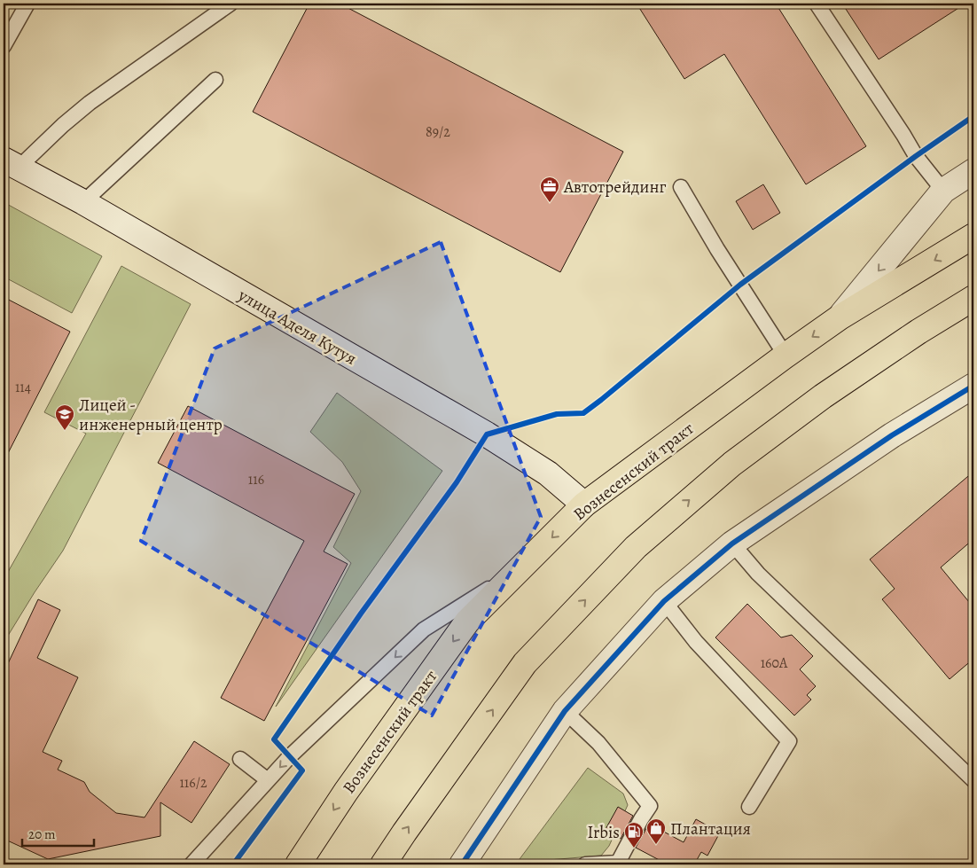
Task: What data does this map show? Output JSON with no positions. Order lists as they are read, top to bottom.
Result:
{
  "streets": {
    "main road": ["Вознесенский тракт"],
    "street": ["улица Аделя Кутуя"]
  },
  "crossings": [
    ["улица Аделя Кутуя", "Вознесенский тракт"]
  ],
  "places": {
    "office": ["Автотрейдинг"],
    "school or university": ["Лицей - инженерный центр"],
    "shop": ["Плантация"],
    "fuel station": ["Irbis"]
  },
  "house_numbers": [
    "89/2",
    "114",
    "116",
    "160А",
    "116/2"
  ],
  "scale_bar": "20 m"
}
